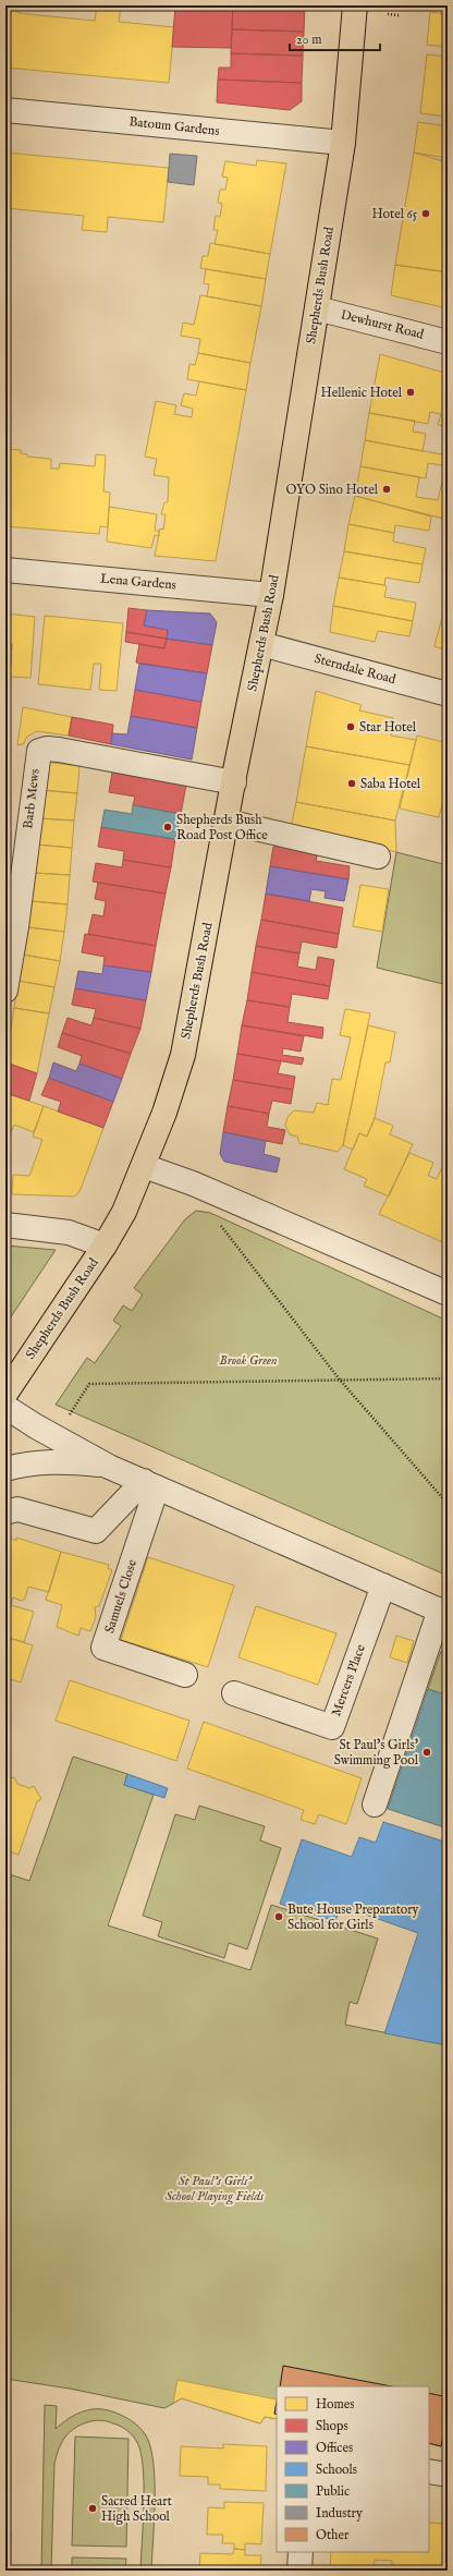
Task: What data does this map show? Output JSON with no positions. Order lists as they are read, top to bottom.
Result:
{
  "streets": {
    "main road": ["Shepherds Bush Road"],
    "street": [
      "Batoum Gardens",
      "Dewhurst Road",
      "Lena Gardens",
      "Sterndale Road",
      "Barb Mews",
      "Samuels Close",
      "Mercers Place"
    ]
  },
  "crossings": [
    ["Batoum Gardens", "Shepherds Bush Road"],
    ["Shepherds Bush Road", "Dewhurst Road"],
    ["Shepherds Bush Road", "Lena Gardens"],
    ["Shepherds Bush Road", "Sterndale Road"],
    ["Shepherds Bush Road", "Barb Mews"]
  ],
  "parks": ["Brook Green", "St Paul's Girls' School Playing Fields"],
  "places": [
    "Hotel 65",
    "Hellenic Hotel",
    "OYO Sino Hotel",
    "Star Hotel",
    "Saba Hotel",
    "Shepherds Bush Road Post Office",
    "St Paul's Girls' Swimming Pool",
    "Bute House Preparatory School for Girls",
    "Sacred Heart High School"
  ],
  "legend": [
    "Homes",
    "Shops",
    "Offices",
    "Schools",
    "Public",
    "Industry",
    "Other"
  ],
  "scale_bar": "20 m"
}
